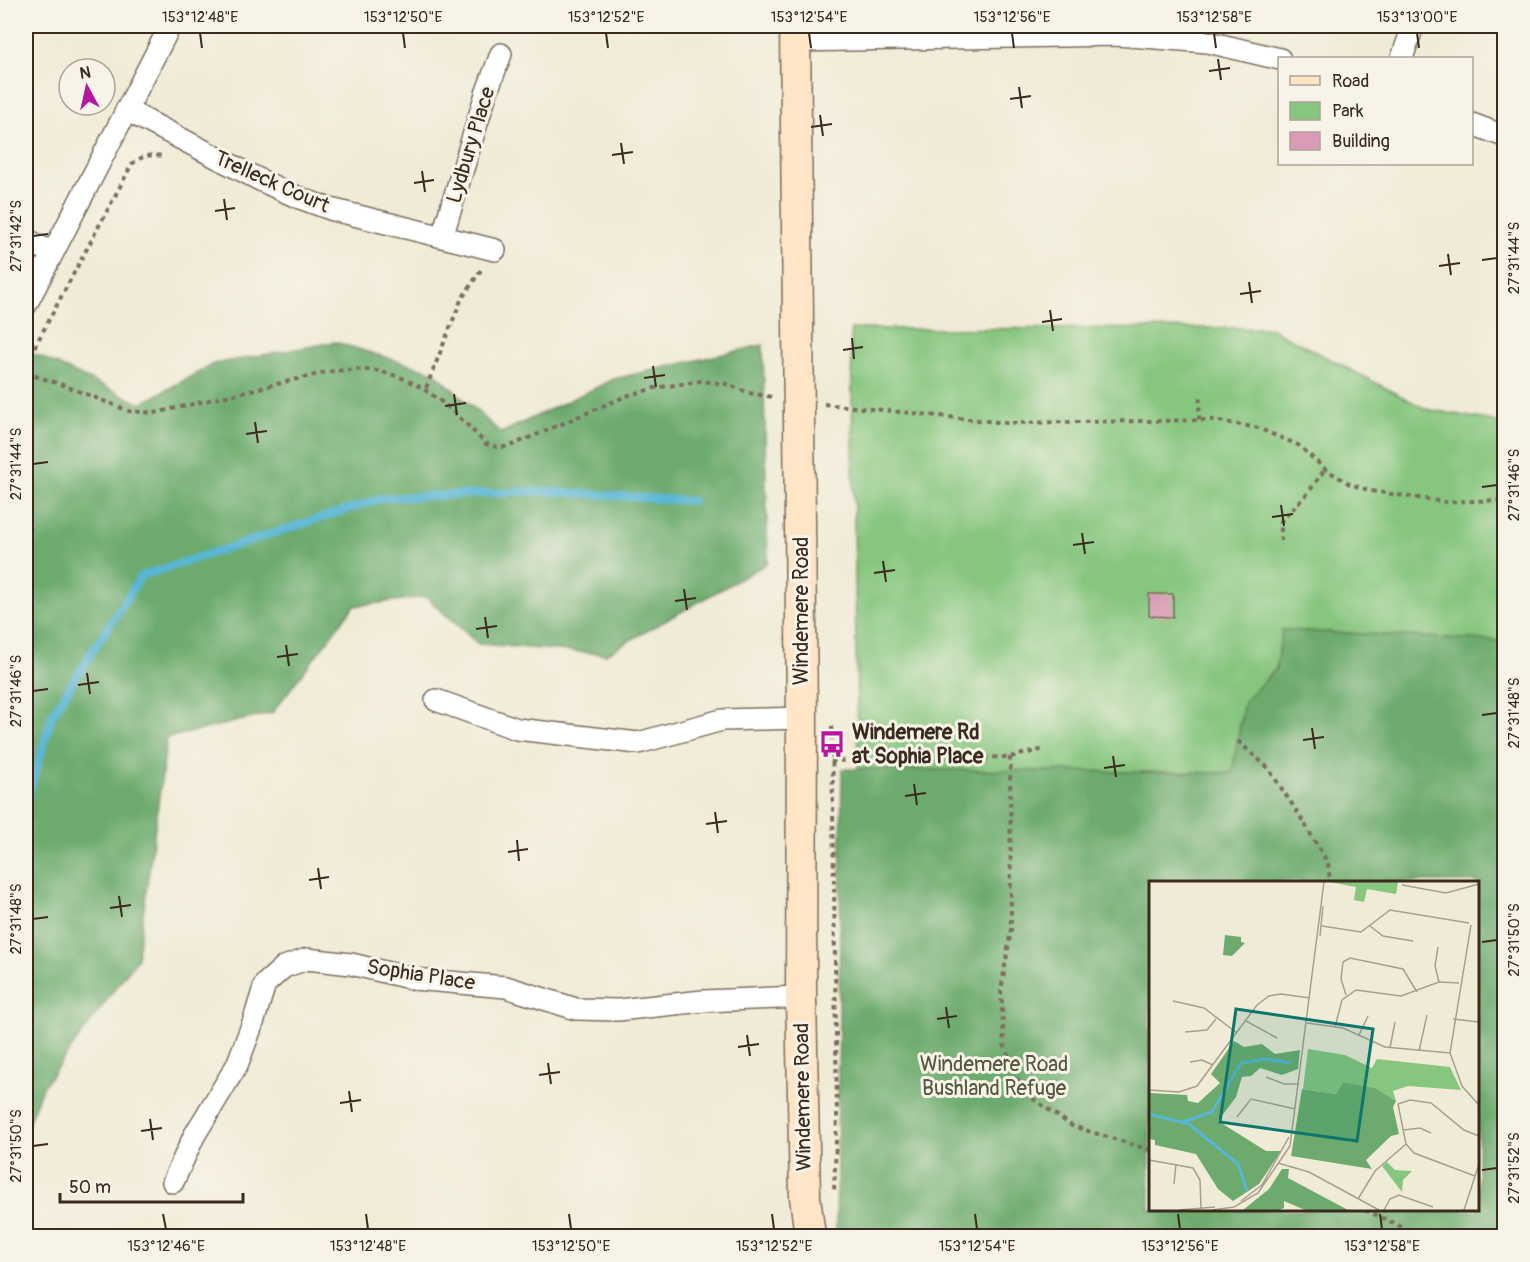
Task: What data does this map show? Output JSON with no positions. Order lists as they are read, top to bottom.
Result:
{
  "streets": {
    "main road": ["Windemere Road"],
    "street": ["Lydbury Place", "Trelleck Court", "Sophia Place"]
  },
  "crossings": [
    ["Lydbury Place", "Trelleck Court"],
    ["Windemere Road", "Sophia Place"]
  ],
  "parks": ["Windemere Road Bushland Refuge"],
  "places": {
    "bus stop": ["Windemere Rd at Sophia Place"]
  },
  "legend": ["Road", "Park", "Building"],
  "scale_bar": "50 m",
  "north": "top",
  "coordinates": [
    "153°12'48\"E",
    "153°12'50\"E",
    "153°12'52\"E",
    "153°12'54\"E",
    "153°12'56\"E",
    "153°12'58\"E",
    "153°13'00\"E",
    "27°31'42\"S",
    "27°31'44\"S",
    "27°31'46\"S",
    "27°31'48\"S",
    "27°31'50\"S",
    "27°31'52\"S",
    "153°12'46\"E"
  ]
}
